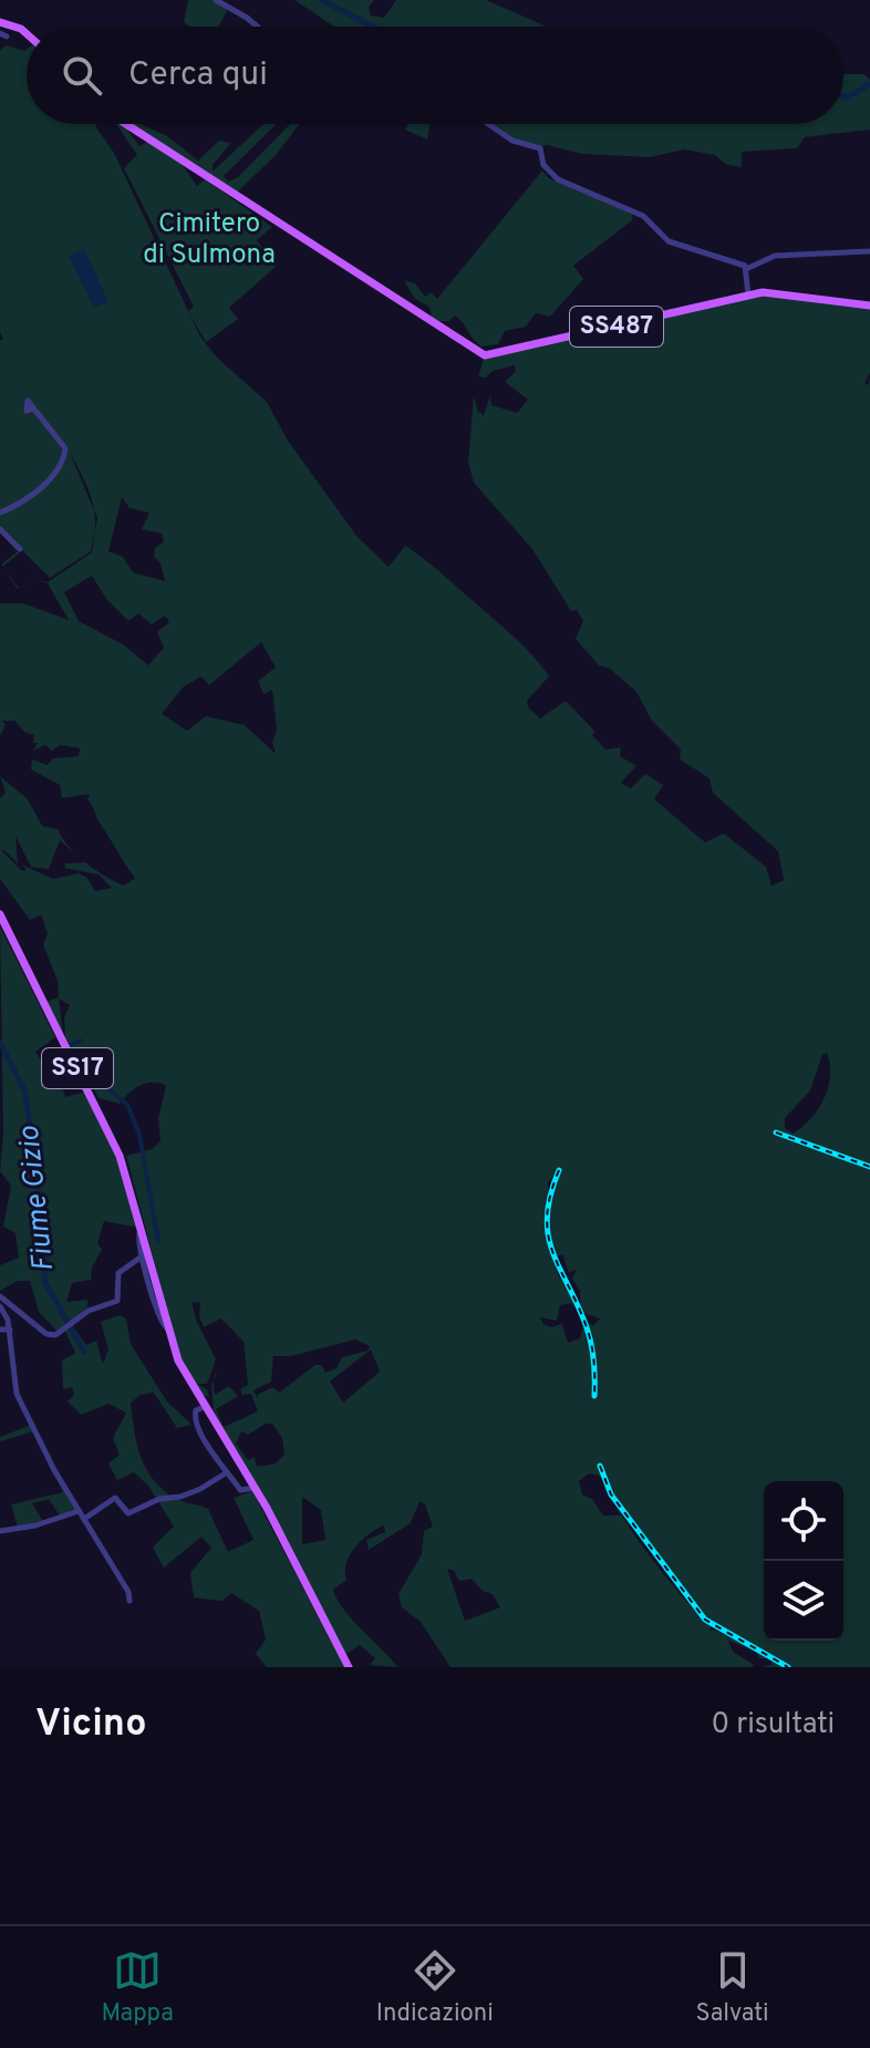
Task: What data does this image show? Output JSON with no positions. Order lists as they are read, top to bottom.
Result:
{
  "streets": {
    "main road": ["SS487", "SS17"]
  },
  "water": ["Fiume Gizio"],
  "parks": ["Cimitero di Sulmona"],
  "page": {
    "search": "Cerca qui",
    "heading": ["Vicino", "0 risultati"],
    "nav": ["Mappa", "Indicazioni", "Salvati"]
  }
}
